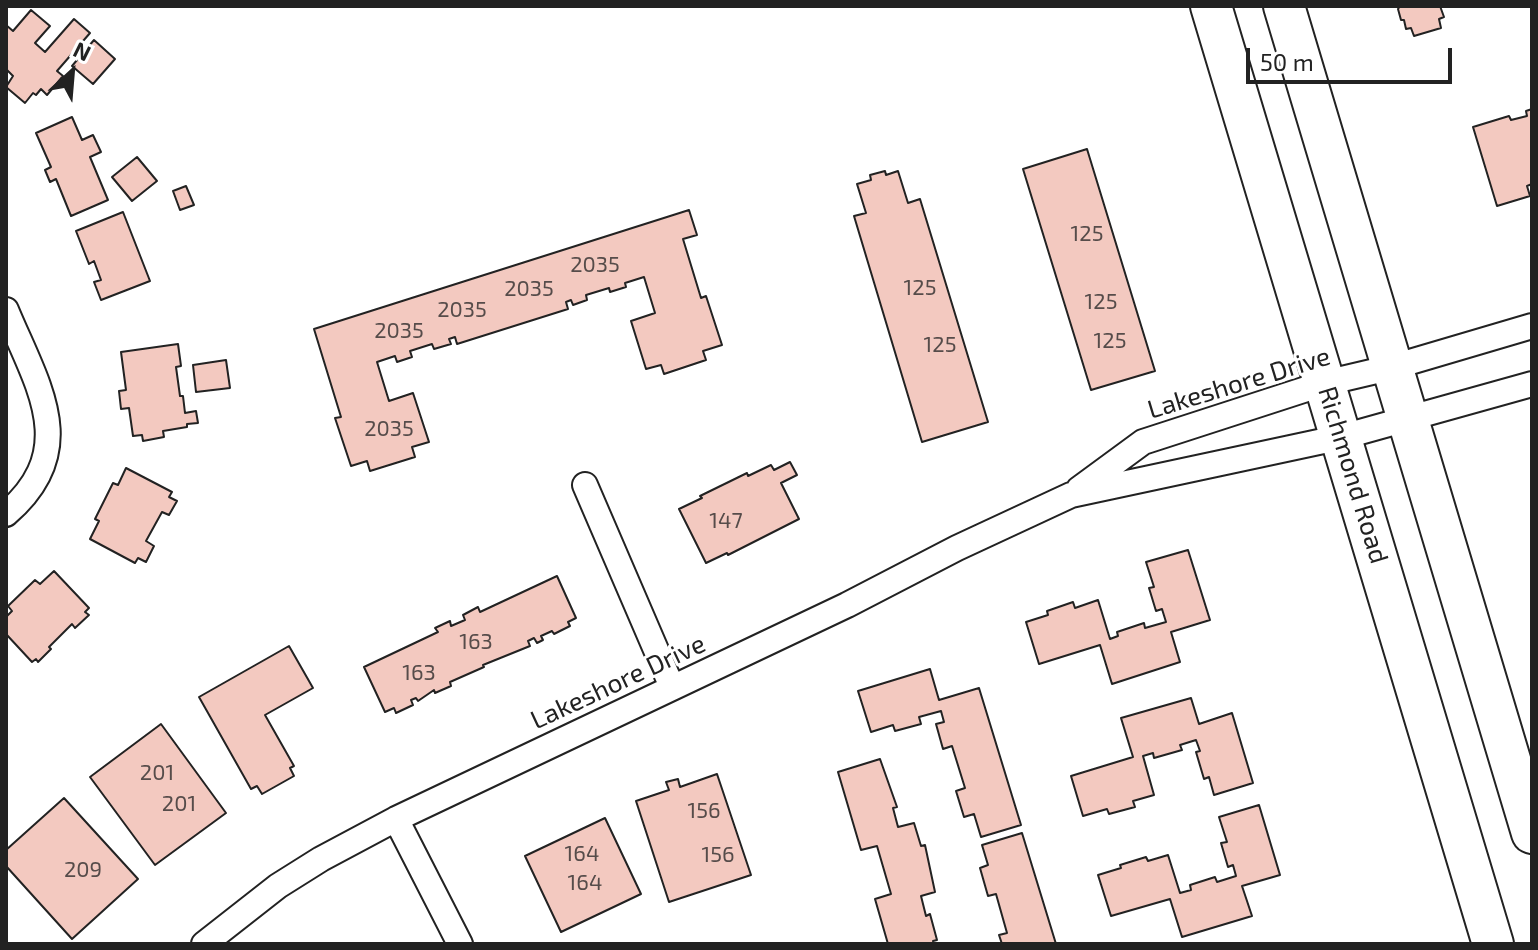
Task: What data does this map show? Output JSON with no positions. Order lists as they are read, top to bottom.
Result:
{
  "streets": {
    "main road": ["Richmond Road"],
    "street": ["Lakeshore Drive"]
  },
  "crossings": [
    ["Lakeshore Drive", "Richmond Road"]
  ],
  "house_numbers": [
    "125",
    "2035",
    "125",
    "2035",
    "125",
    "2035",
    "2035",
    "125",
    "125",
    "2035",
    "147",
    "163",
    "163",
    "201",
    "201",
    "156",
    "164",
    "156",
    "209",
    "164"
  ],
  "scale_bar": "50 m",
  "north": "top right"
}
